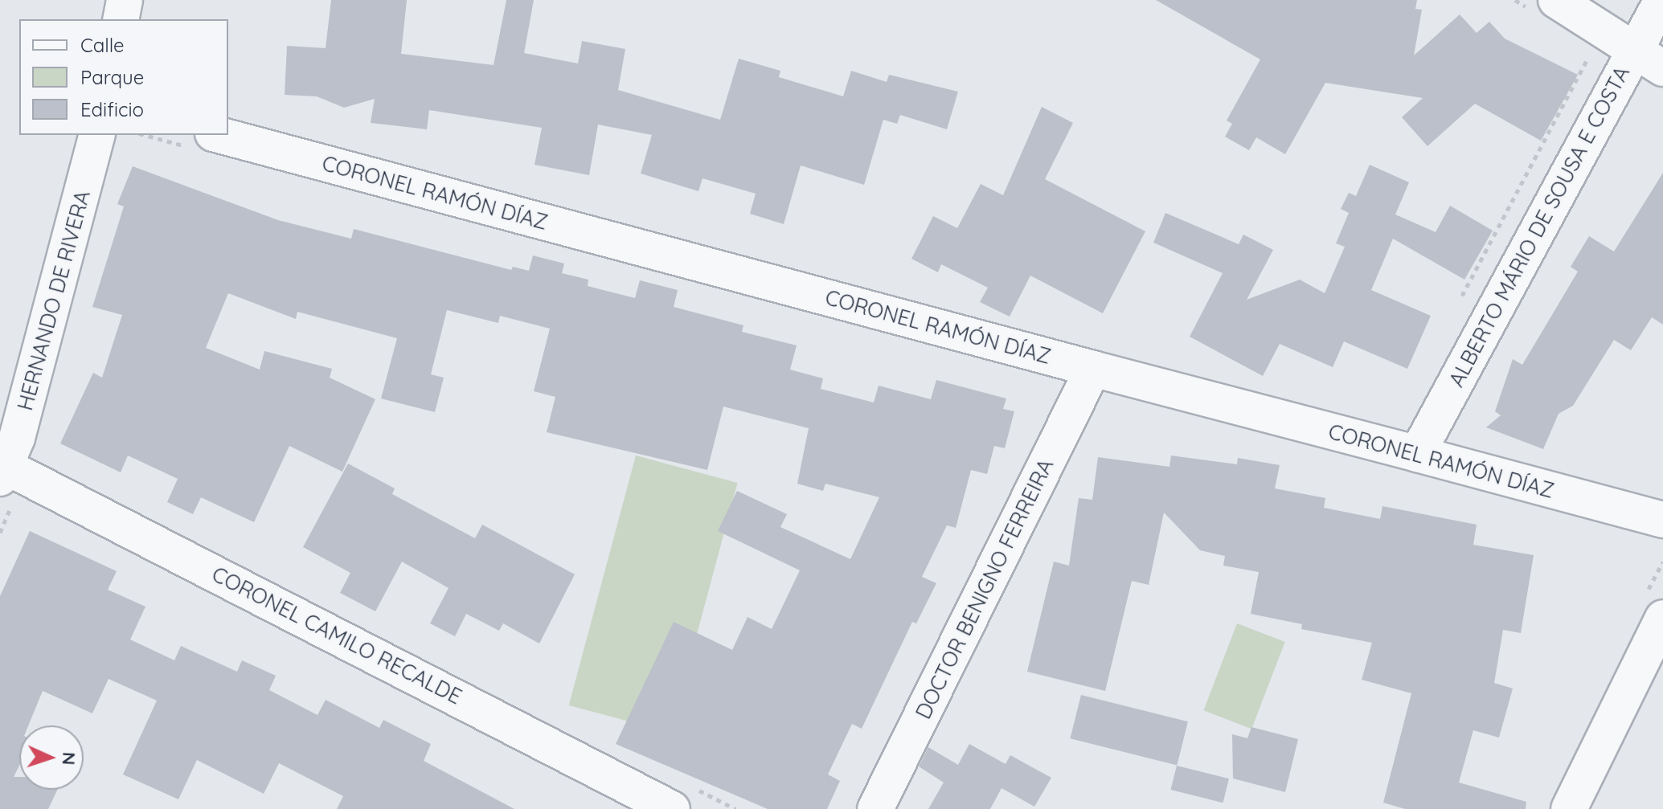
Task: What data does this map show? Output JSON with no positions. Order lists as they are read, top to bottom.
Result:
{
  "streets": {
    "street": [
      "CORONEL RAMÓN DÍAZ",
      "ALBERTO MÁRIO DE SOUSA E COSTA",
      "HERNANDO DE RIVERA",
      "DOCTOR BENIGNO FERREIRA",
      "CORONEL CAMILO RECALDE"
    ]
  },
  "crossings": [
    ["CORONEL RAMÓN DÍAZ", "ALBERTO MÁRIO DE SOUSA E COSTA"],
    ["CORONEL RAMÓN DÍAZ", "DOCTOR BENIGNO FERREIRA"],
    ["HERNANDO DE RIVERA", "CORONEL CAMILO RECALDE"]
  ],
  "legend": ["Calle", "Parque", "Edificio"],
  "north": "right"
}
